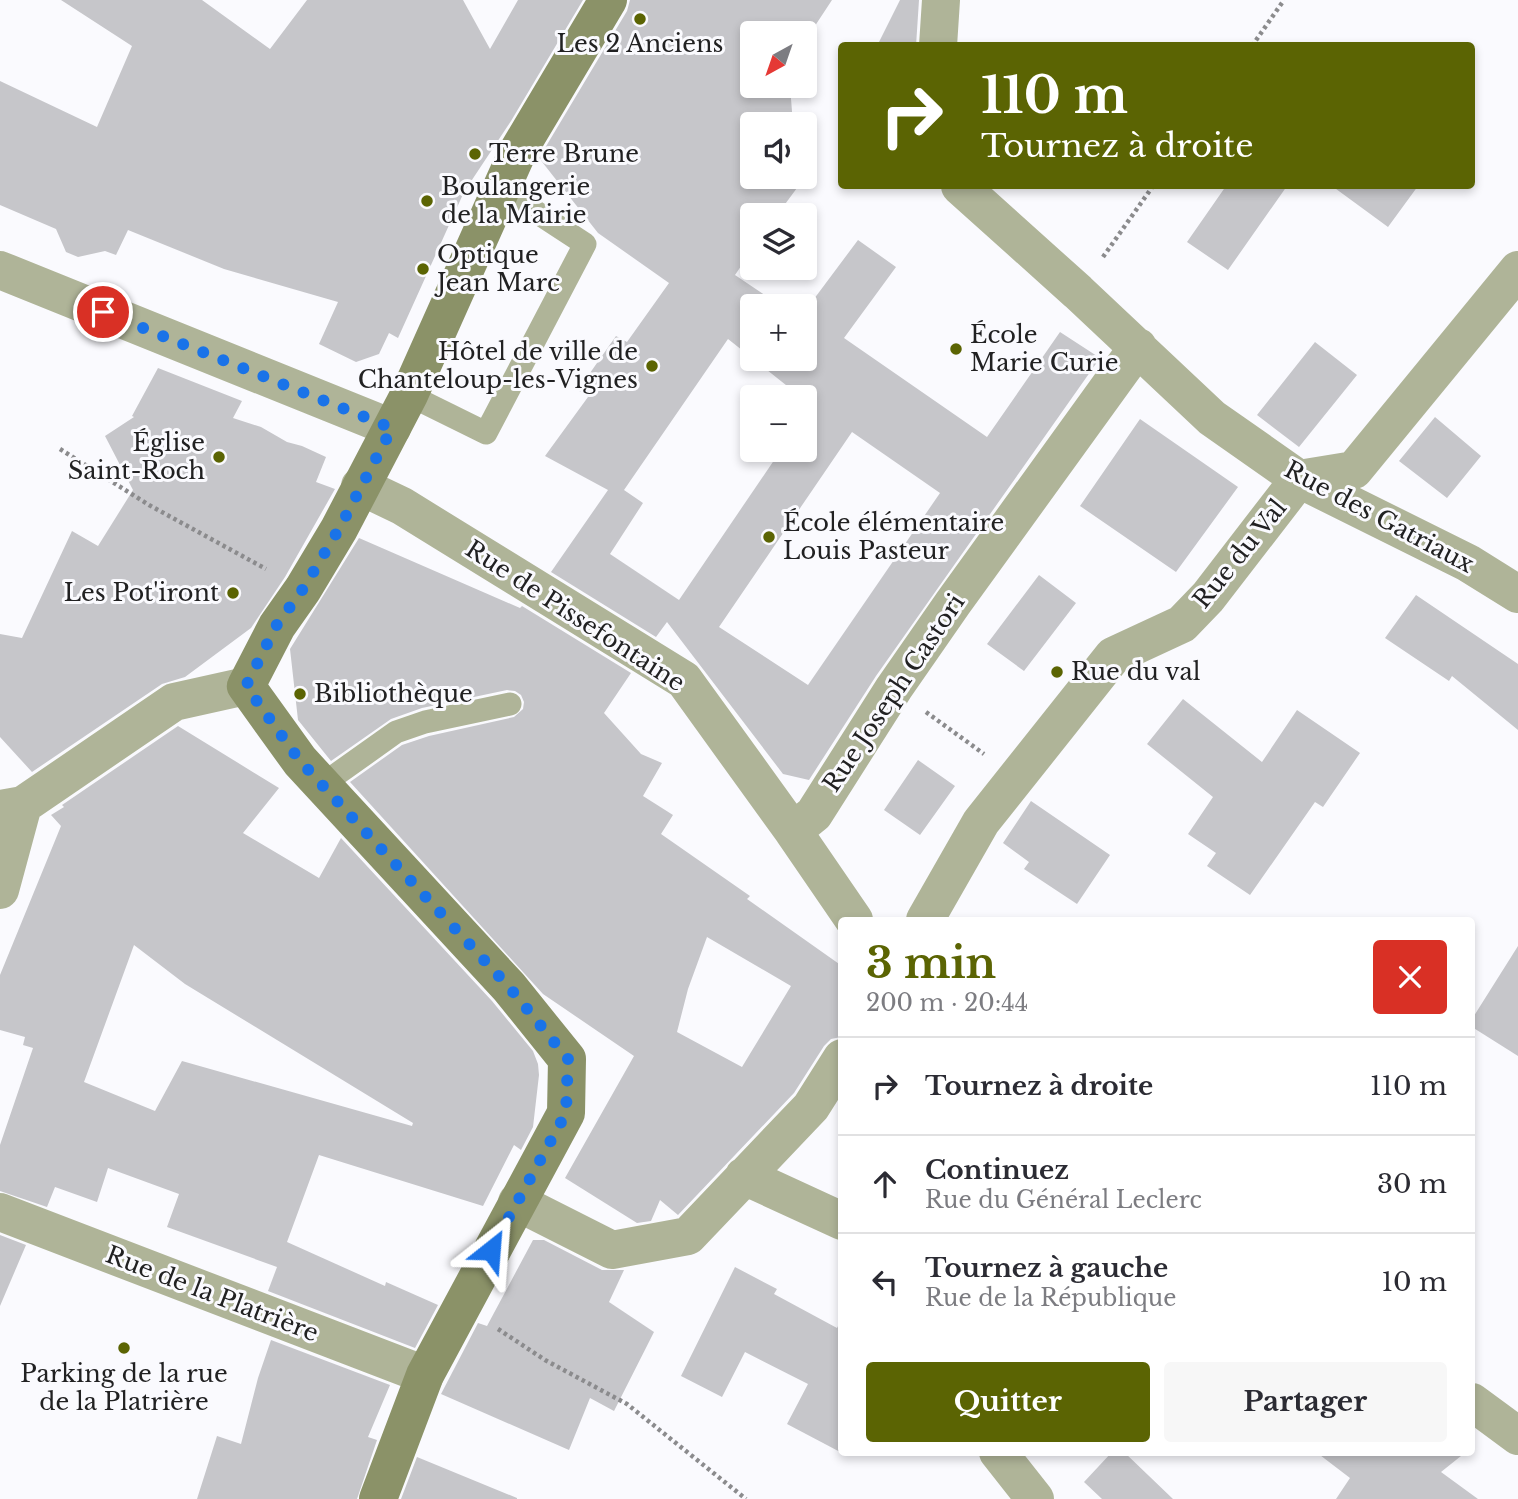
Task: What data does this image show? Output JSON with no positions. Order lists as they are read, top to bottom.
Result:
{
  "streets": {
    "street": [
      "Rue des Gatriaux",
      "Rue du Val",
      "Rue de Pissefontaine",
      "Rue Joseph Castori",
      "Rue de la Platrière"
    ]
  },
  "crossings": [
    ["Rue des Gatriaux", "Rue du Val"],
    ["Rue des Gatriaux", "Rue Joseph Castori"],
    ["Rue de Pissefontaine", "Rue Joseph Castori"]
  ],
  "places": [
    "Les 2 Anciens",
    "Terre Brune",
    "Boulangerie de la Mairie",
    "Optique Jean Marc",
    "École Marie Curie",
    "Hôtel de ville de Chanteloup-les-Vignes",
    "Église Saint-Roch",
    "École élémentaire Louis Pasteur",
    "Les Pot'iront",
    "Rue du val",
    "Bibliothèque",
    "Parking de la rue de la Platrière"
  ],
  "north": "bottom left",
  "page": {
    "map_buttons": ["+", "−"],
    "turn": ["110 m", "Tournez à droite"],
    "heading": ["3 min", "200 m · 20:44"],
    "list": [
      {
        "name": "Tournez à droite",
        "value": "110 m"
      },
      {
        "name": "Continuez",
        "note": "Rue du Général Leclerc",
        "value": "30 m"
      },
      {
        "name": "Tournez à gauche",
        "note": "Rue de la République",
        "value": "10 m"
      }
    ],
    "buttons": ["Quitter", "Partager"]
  }
}
